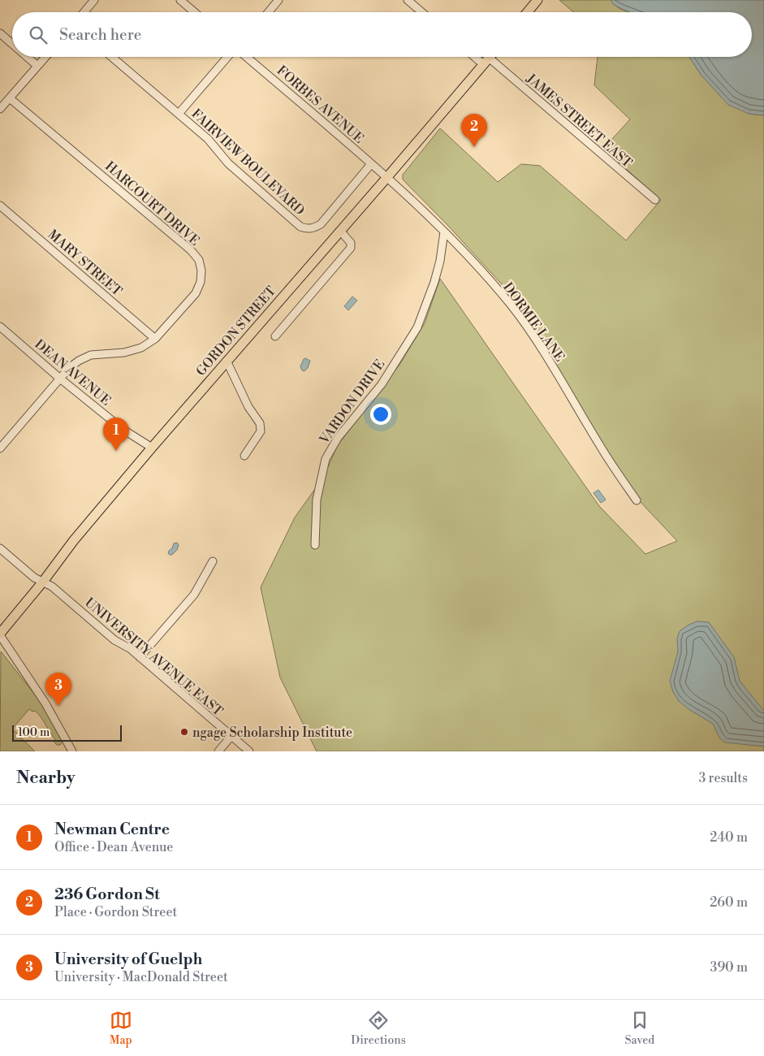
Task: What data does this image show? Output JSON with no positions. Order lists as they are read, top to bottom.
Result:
{
  "streets": {
    "main road": ["GORDON STREET"],
    "street": [
      "FORBES AVENUE",
      "JAMES STREET EAST",
      "FAIRVIEW BOULEVARD",
      "HARCOURT DRIVE",
      "MARY STREET",
      "DORMIE LANE",
      "DEAN AVENUE",
      "VARDON DRIVE",
      "UNIVERSITY AVENUE EAST"
    ]
  },
  "crossings": [
    ["FORBES AVENUE", "FAIRVIEW BOULEVARD"],
    ["FORBES AVENUE", "DORMIE LANE"],
    ["FORBES AVENUE", "GORDON STREET"],
    ["JAMES STREET EAST", "GORDON STREET"],
    ["HARCOURT DRIVE", "MARY STREET"],
    ["HARCOURT DRIVE", "DEAN AVENUE"],
    ["DORMIE LANE", "GORDON STREET"],
    ["DORMIE LANE", "VARDON DRIVE"],
    ["GORDON STREET", "DEAN AVENUE"],
    ["GORDON STREET", "UNIVERSITY AVENUE EAST"]
  ],
  "places": ["ngage Scholarship Institute"],
  "scale_bar": "100 m",
  "page": {
    "search": "Search here",
    "pins": ["2", "1", "3"],
    "scale": "100 m",
    "heading": ["Nearby", "3 results"],
    "list": [
      {
        "mark": "1",
        "name": "Newman Centre",
        "note": "Office · Dean Avenue",
        "value": "240 m"
      },
      {
        "mark": "2",
        "name": "236 Gordon St",
        "note": "Place · Gordon Street",
        "value": "260 m"
      },
      {
        "mark": "3",
        "name": "University of Guelph",
        "note": "University · MacDonald Street",
        "value": "390 m"
      }
    ],
    "nav": ["Map", "Directions", "Saved"]
  }
}
